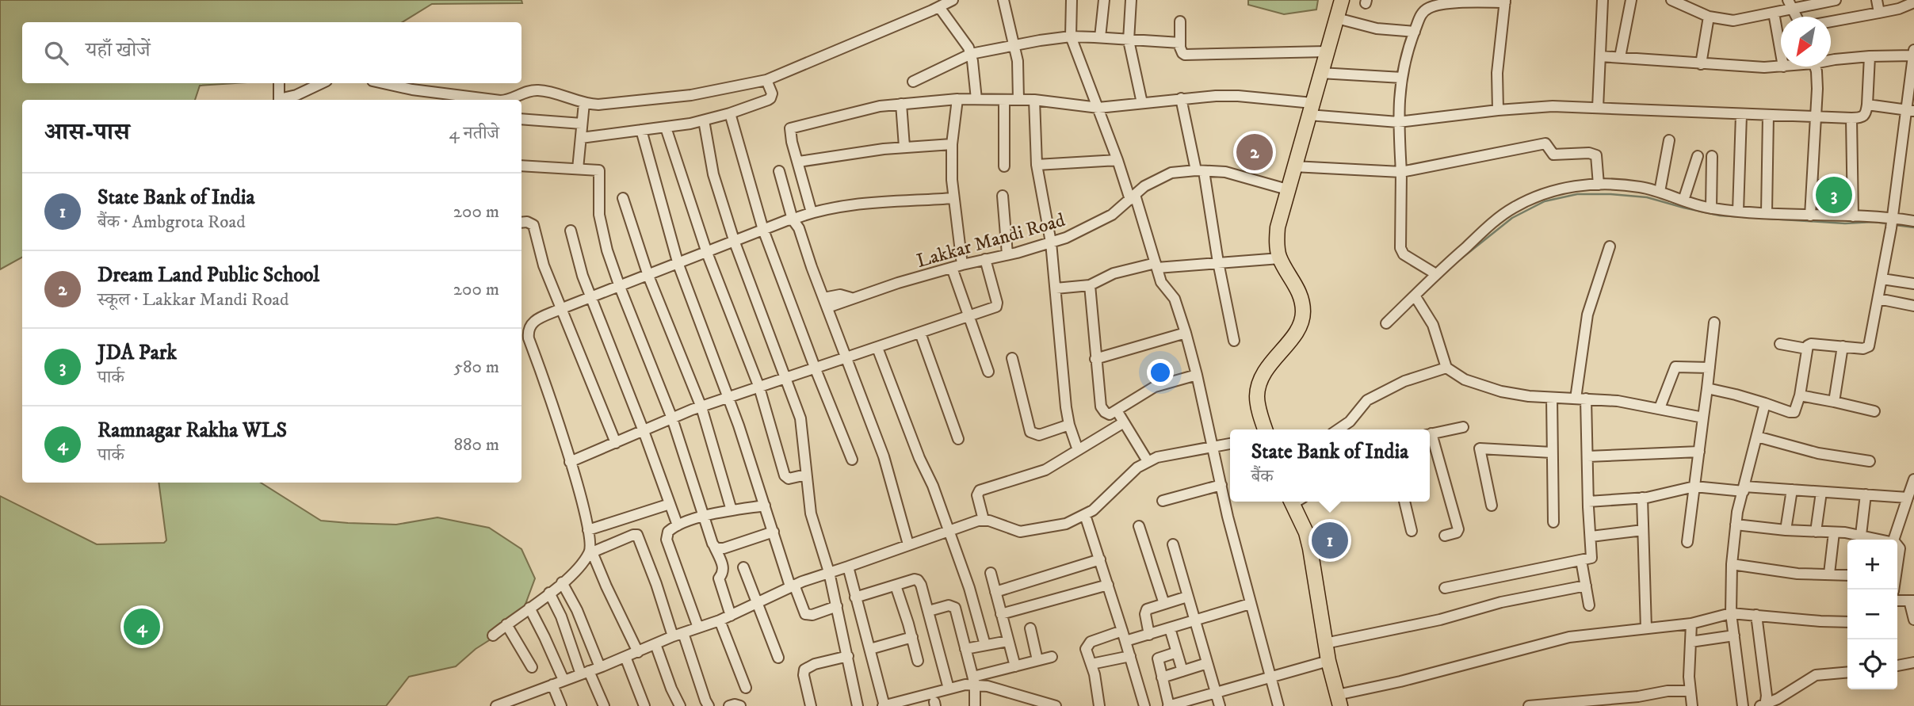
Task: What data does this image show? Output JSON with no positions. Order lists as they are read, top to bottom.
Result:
{
  "streets": {
    "street": ["Lakkar Mandi Road"]
  },
  "north": "bottom left",
  "page": {
    "search": "यहाँ खोजें",
    "heading": ["आस-पास", "4 नतीजे"],
    "pins": [
      "2",
      "3",
      "1",
      "4"
    ],
    "list": [
      {
        "mark": "1",
        "name": "State Bank of India",
        "note": "बैंक · Ambgrota Road",
        "value": "200 m"
      },
      {
        "mark": "2",
        "name": "Dream Land Public School",
        "note": "स्कूल · Lakkar Mandi Road",
        "value": "200 m"
      },
      {
        "mark": "3",
        "name": "JDA Park",
        "note": "पार्क",
        "value": "580 m"
      },
      {
        "mark": "4",
        "name": "Ramnagar Rakha WLS",
        "note": "पार्क",
        "value": "880 m"
      }
    ],
    "popup": ["State Bank of India", "बैंक"],
    "map_buttons": ["+", "−"]
  }
}
